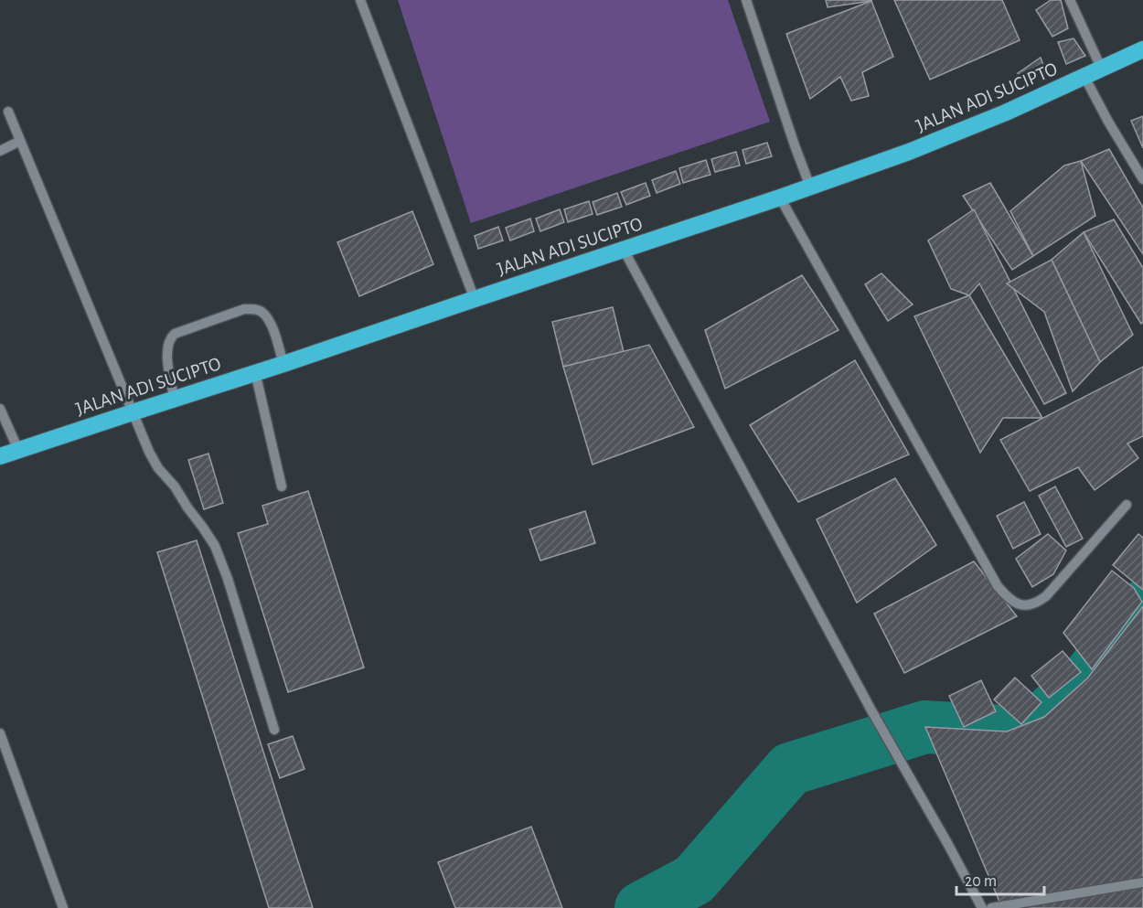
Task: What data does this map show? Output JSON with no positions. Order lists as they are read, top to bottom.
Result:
{
  "streets": {
    "highway": ["JALAN ADI SUCIPTO"]
  },
  "scale_bar": "20 m"
}
